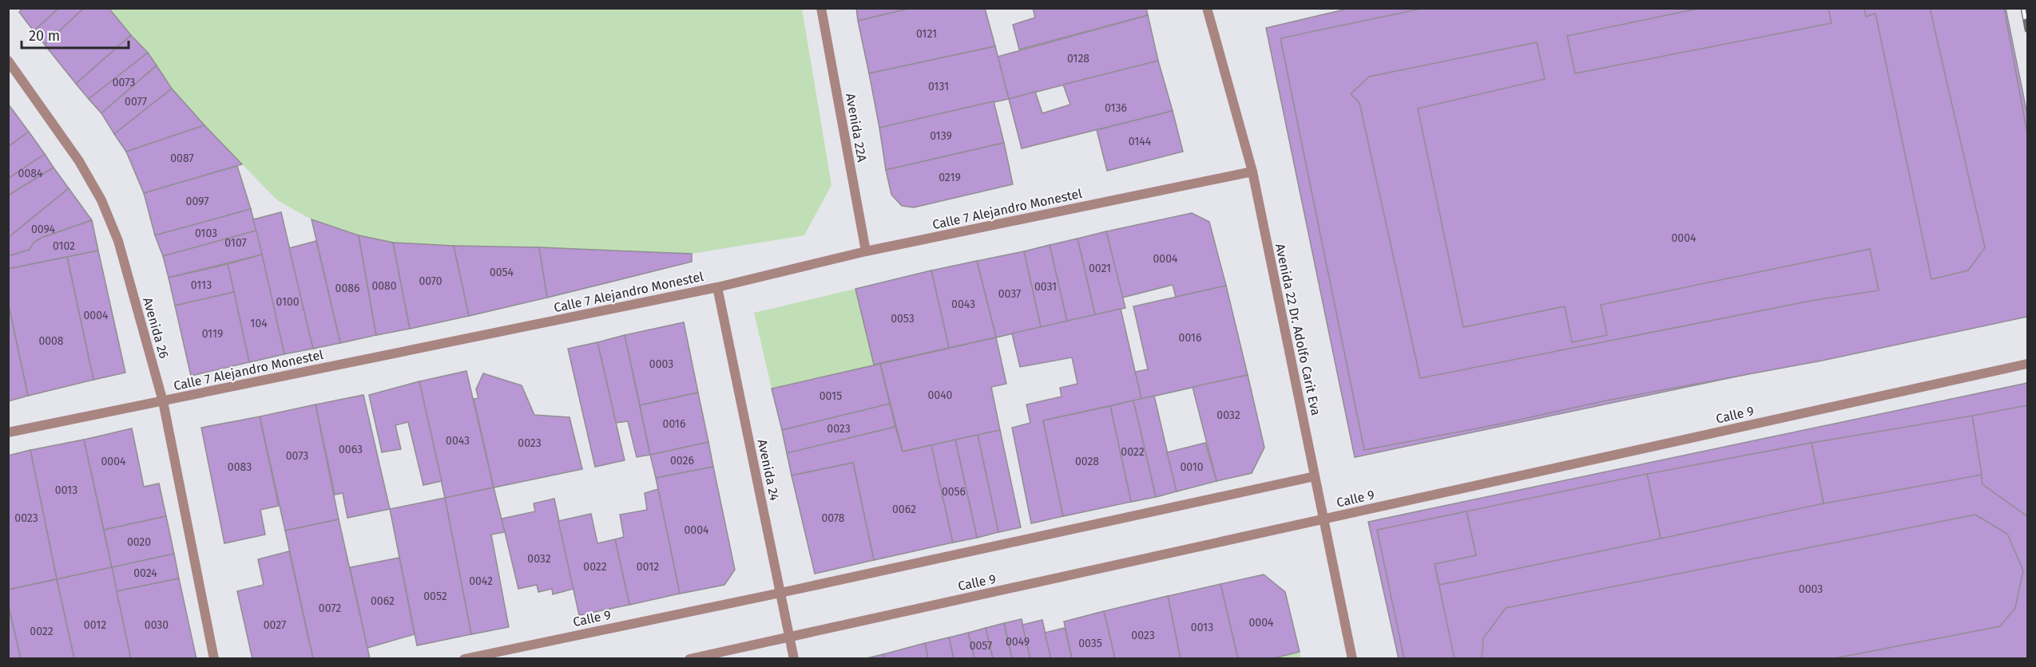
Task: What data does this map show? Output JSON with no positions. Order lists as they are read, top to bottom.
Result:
{
  "streets": {
    "street": [
      "Avenida 22A",
      "Calle 7 Alejandro Monestel",
      "Avenida 26",
      "Avenida 22 Dr. Adolfo Carit Eva",
      "Calle 9",
      "Avenida 24"
    ]
  },
  "crossings": [
    ["Avenida 22A", "Calle 7 Alejandro Monestel"],
    ["Calle 7 Alejandro Monestel", "Avenida 26"],
    ["Calle 7 Alejandro Monestel", "Avenida 22 Dr. Adolfo Carit Eva"],
    ["Calle 7 Alejandro Monestel", "Avenida 24"],
    ["Avenida 22 Dr. Adolfo Carit Eva", "Calle 9"],
    ["Calle 9", "Avenida 24"]
  ],
  "house_numbers": [
    "0121",
    "0128",
    "0073",
    "0131",
    "0077",
    "0136",
    "0139",
    "0144",
    "0087",
    "0084",
    "0219",
    "0097",
    "0094",
    "0103",
    "0004",
    "0107",
    "0102",
    "0004",
    "0021",
    "0054",
    "0070",
    "0113",
    "0080",
    "0031",
    "0086",
    "0037",
    "0100",
    "0043",
    "0004",
    "0053",
    "104",
    "0119",
    "0016",
    "0008",
    "0003",
    "0040",
    "0015",
    "0032",
    "0016",
    "0023",
    "0043",
    "0023",
    "0063",
    "0022",
    "0073",
    "0026",
    "0004",
    "0028",
    "0083",
    "0010",
    "0013",
    "0056",
    "0062",
    "0023",
    "0078",
    "0004",
    "0020",
    "0032",
    "0022",
    "0012",
    "0024",
    "0042",
    "0003",
    "0052",
    "0062",
    "0072",
    "0004",
    "0012",
    "0030",
    "0027",
    "0013",
    "0022",
    "0023",
    "0049",
    "0035",
    "0057"
  ],
  "scale_bar": "20 m"
}
